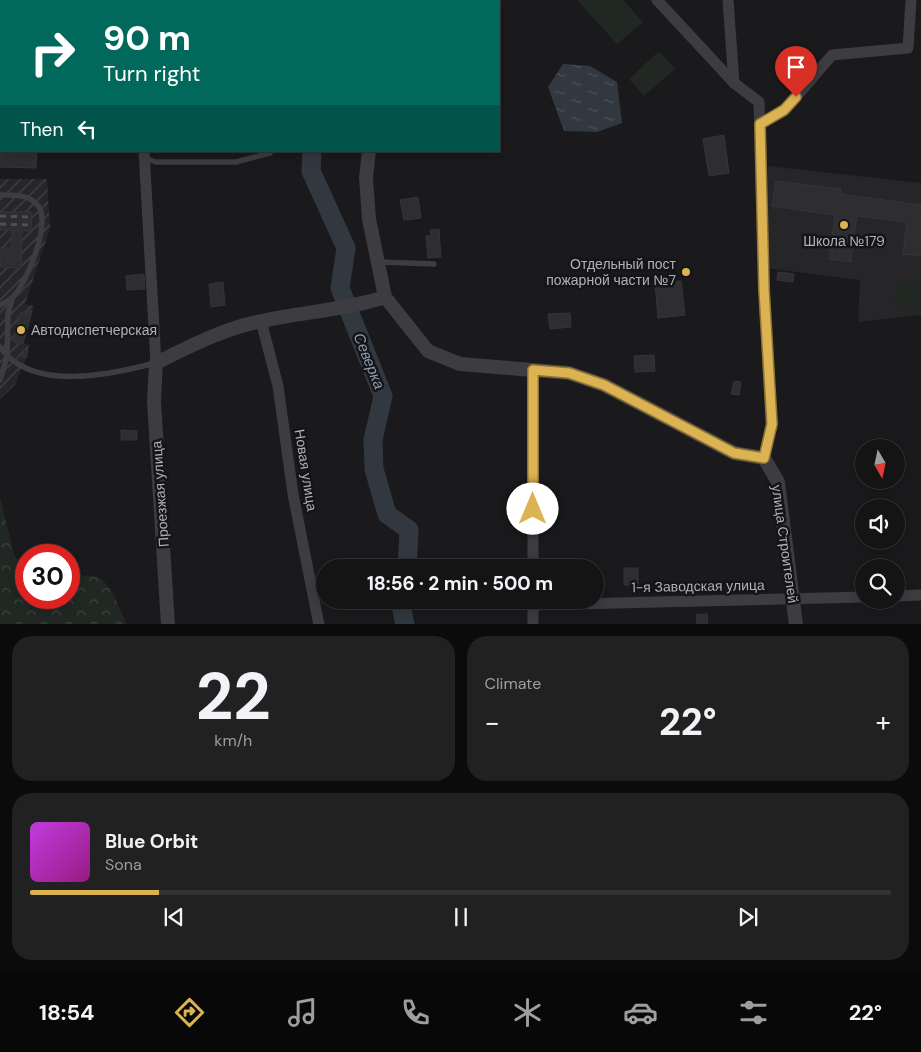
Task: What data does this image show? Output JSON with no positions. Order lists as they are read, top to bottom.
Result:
{
  "streets": {
    "street": [
      "Новая улица",
      "Проезжая улица",
      "улица Строителей",
      "1-я Заводская улица"
    ]
  },
  "crossings": [
    ["улица Строителей", "1-я Заводская улица"]
  ],
  "water": ["Северка"],
  "places": ["Школа №179", "Отдельный пост пожарной части №7", "Автодиспетчерская"],
  "north": "bottom",
  "page": {
    "turn": ["90 m", "Turn right"],
    "then": "Then",
    "limit": "30",
    "trip": "18:56 · 2 min · 500 m",
    "tile": [
      ["22", "km/h"],
      "Climate"
    ],
    "heat": ["−", "22°", "+"],
    "song": ["Blue Orbit", "Sona"],
    "tabs": ["18:54", "22°"]
  }
}
